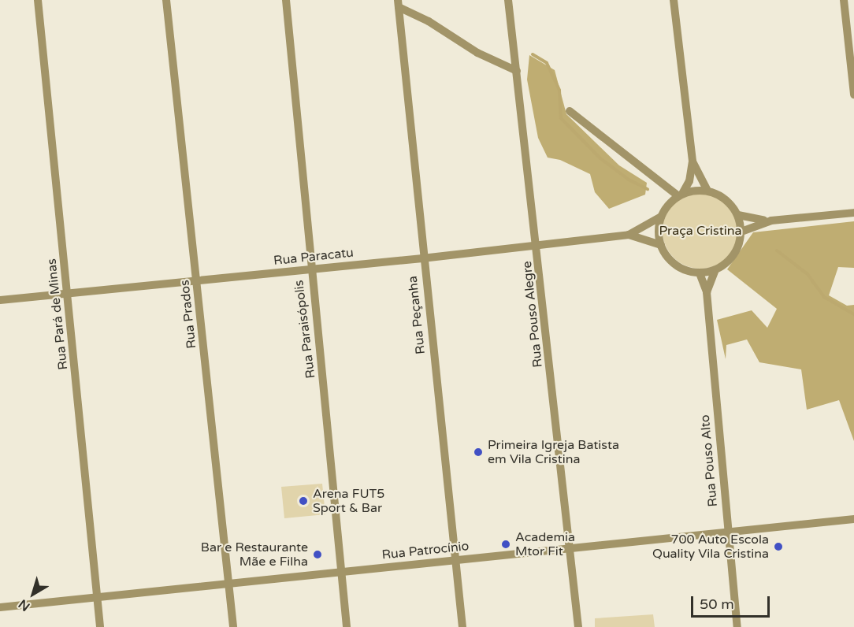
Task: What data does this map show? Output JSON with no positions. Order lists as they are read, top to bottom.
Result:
{
  "streets": {
    "street": [
      "Rua Paracatu",
      "Rua Pará de Minas",
      "Rua Prados",
      "Rua Pouso Alegre",
      "Rua Peçanha",
      "Rua Paraisópolis",
      "Rua Pouso Alto",
      "Rua Patrocínio"
    ]
  },
  "crossings": [
    ["Rua Paracatu", "Rua Pará de Minas"],
    ["Rua Paracatu", "Rua Prados"],
    ["Rua Paracatu", "Rua Pouso Alegre"],
    ["Rua Paracatu", "Rua Peçanha"],
    ["Rua Paracatu", "Rua Paraisópolis"],
    ["Rua Paracatu", "Rua Pouso Alto"],
    ["Rua Pará de Minas", "Rua Patrocínio"],
    ["Rua Prados", "Rua Patrocínio"],
    ["Rua Pouso Alegre", "Rua Patrocínio"],
    ["Rua Peçanha", "Rua Patrocínio"],
    ["Rua Paraisópolis", "Rua Patrocínio"],
    ["Rua Pouso Alto", "Rua Patrocínio"]
  ],
  "parks": ["Praça Cristina"],
  "places": [
    "Primeira Igreja Batista em Vila Cristina",
    "Arena FUT5 Sport & Bar",
    "Academia Mtor Fit",
    "700 Auto Escola Quality Vila Cristina",
    "Bar e Restaurante Mãe e Filha"
  ],
  "scale_bar": "50 m",
  "north": "bottom left"
}
